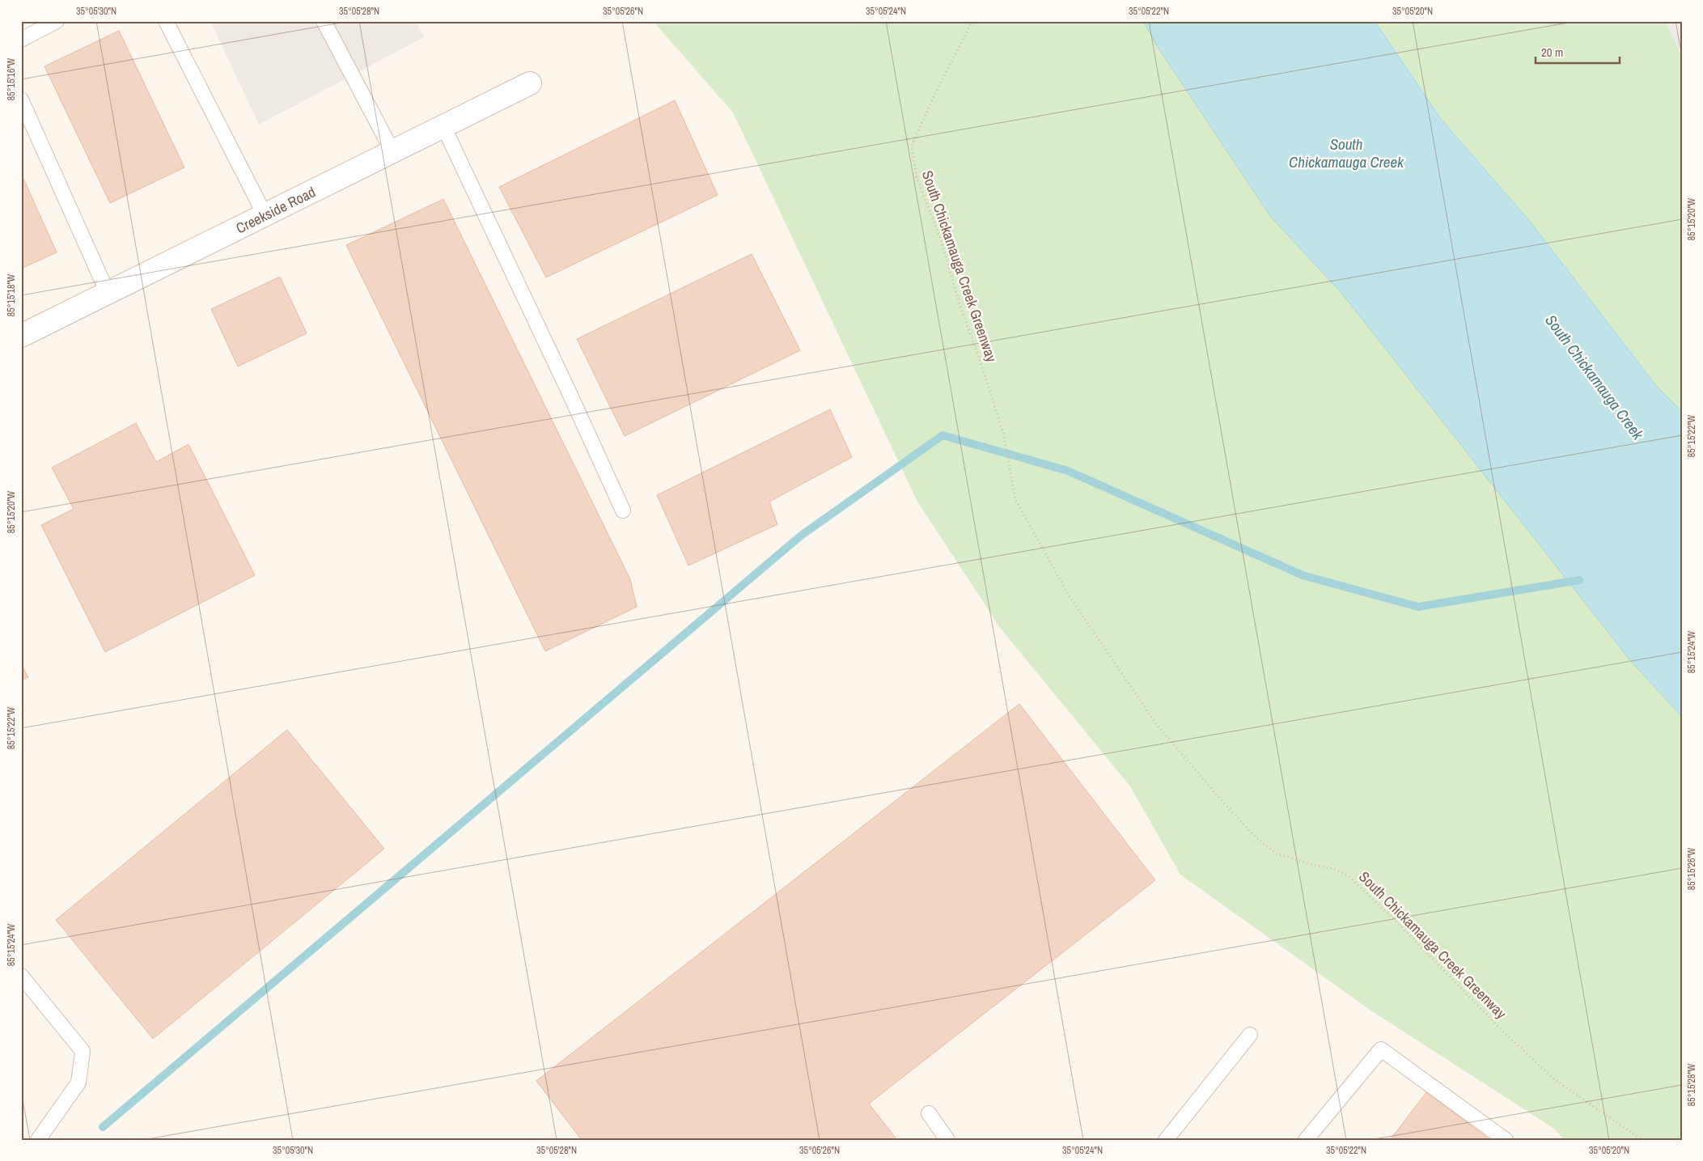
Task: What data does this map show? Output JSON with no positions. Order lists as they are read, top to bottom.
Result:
{
  "streets": {
    "street": ["Creekside Road"],
    "path": ["South Chickamauga Creek Greenway"]
  },
  "water": ["South Chickamauga Creek"],
  "scale_bar": "20 m",
  "coordinates": [
    "35°05'30\"N",
    "35°05'28\"N",
    "35°05'26\"N",
    "35°05'24\"N",
    "35°05'22\"N",
    "35°05'20\"N",
    "85°15'16\"W",
    "85°15'20\"W",
    "85°15'18\"W",
    "85°15'22\"W",
    "85°15'24\"W",
    "85°15'26\"W",
    "85°15'28\"W"
  ]
}
